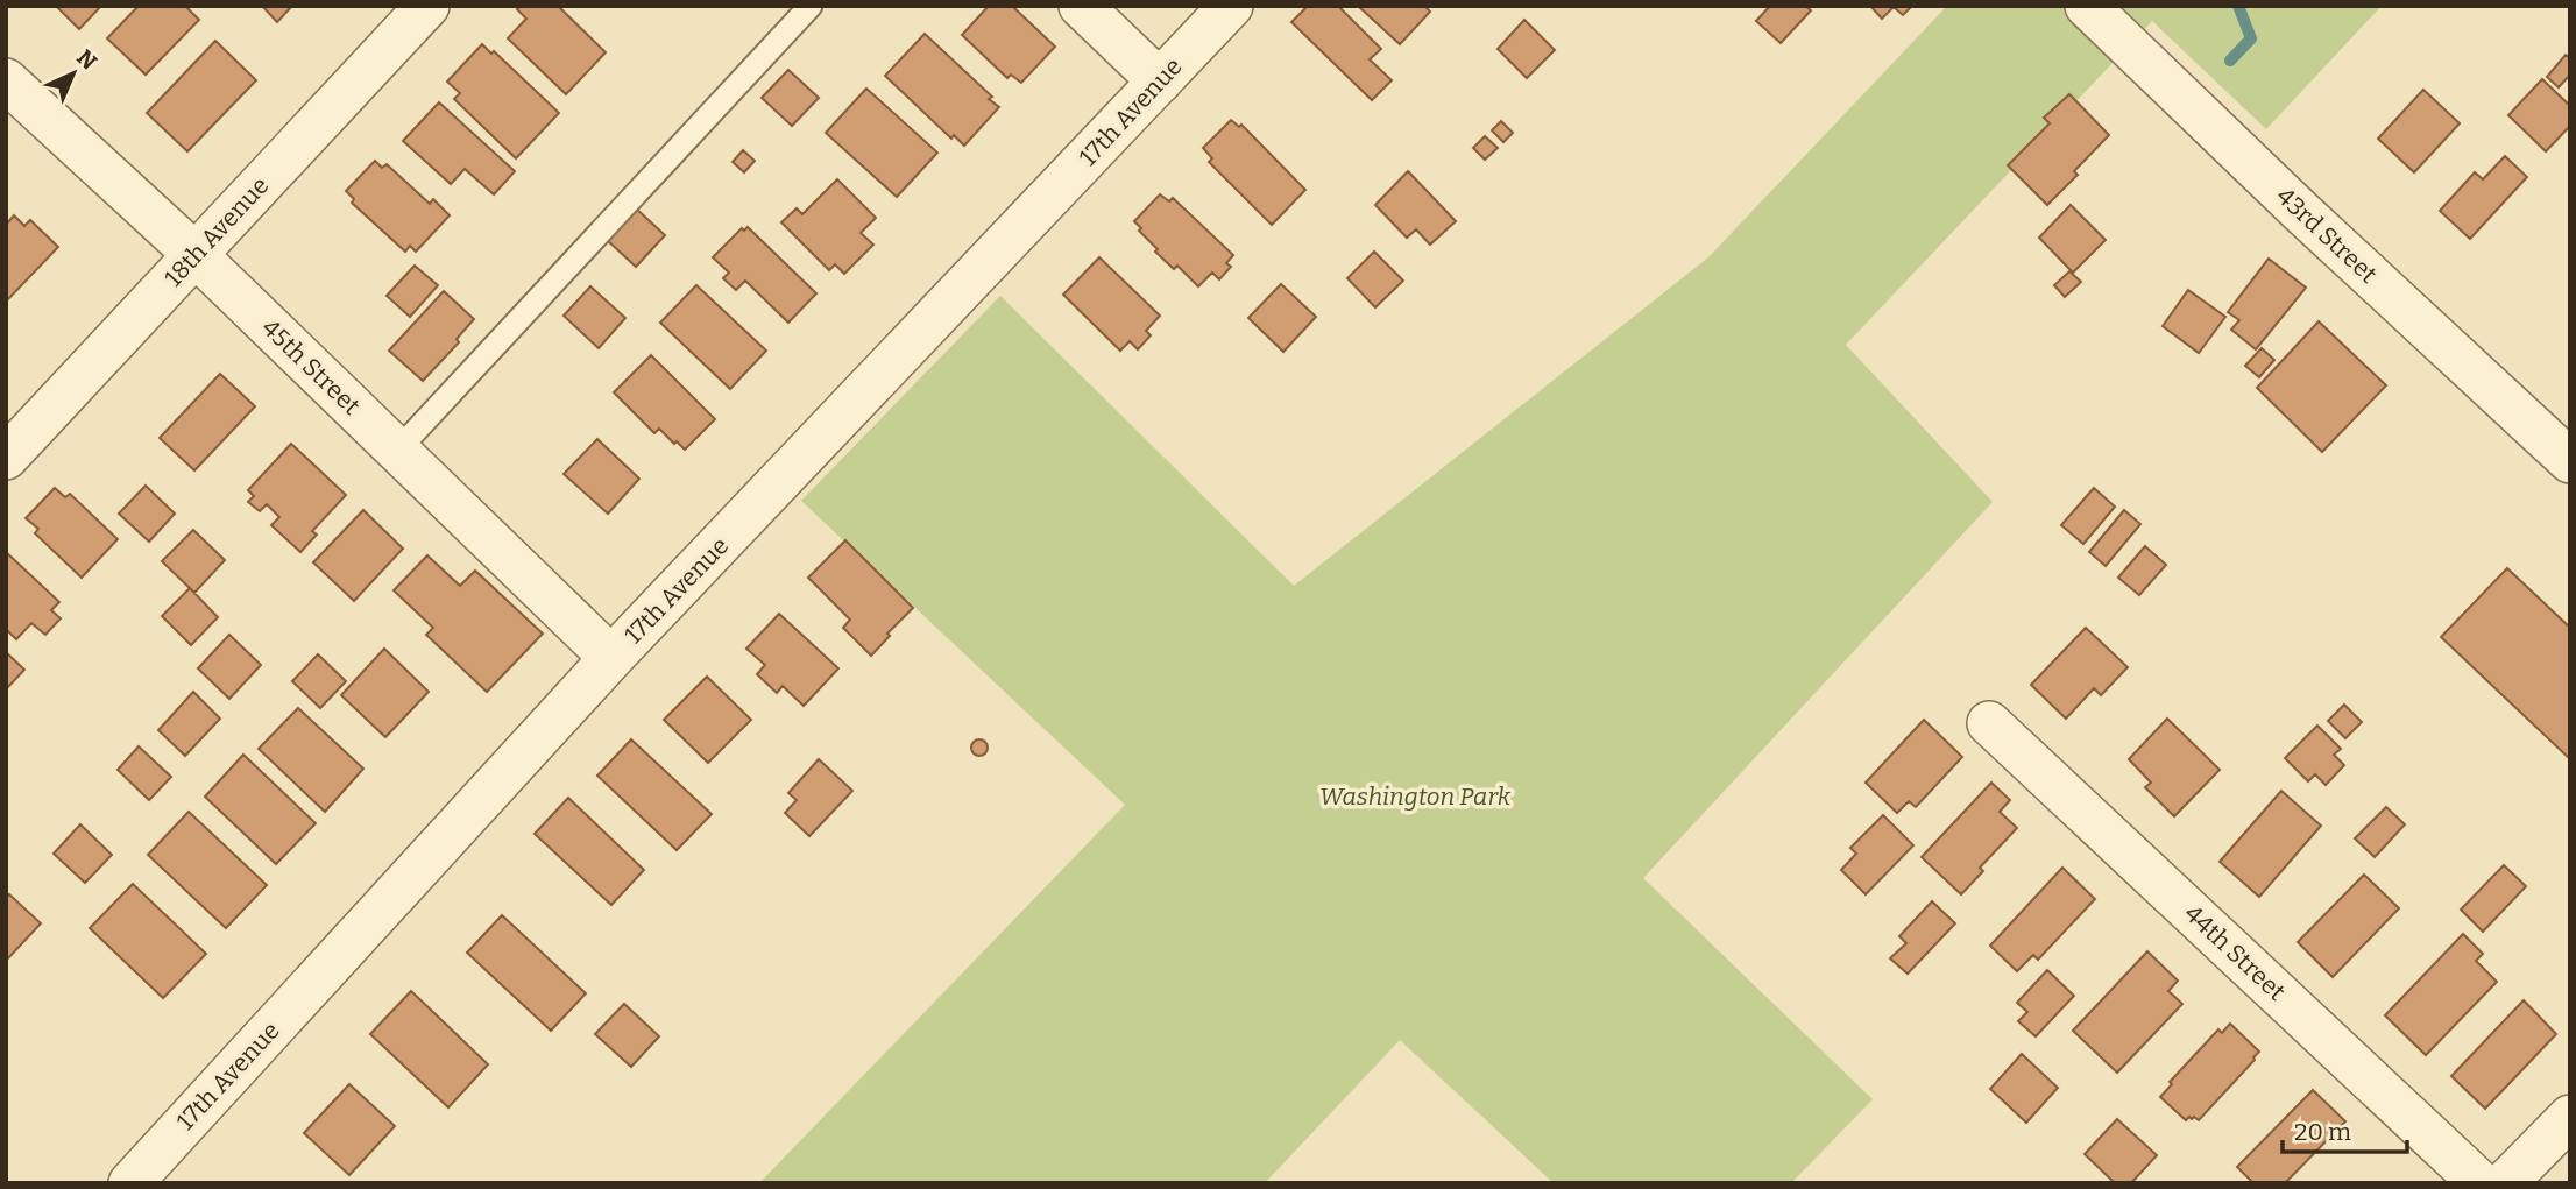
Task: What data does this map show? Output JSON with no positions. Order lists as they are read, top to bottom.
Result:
{
  "streets": {
    "street": [
      "17th Avenue",
      "18th Avenue",
      "43rd Street",
      "45th Street",
      "44th Street"
    ]
  },
  "crossings": [
    ["17th Avenue", "45th Street"],
    ["18th Avenue", "45th Street"]
  ],
  "parks": ["Washington Park"],
  "scale_bar": "20 m",
  "north": "top right"
}
